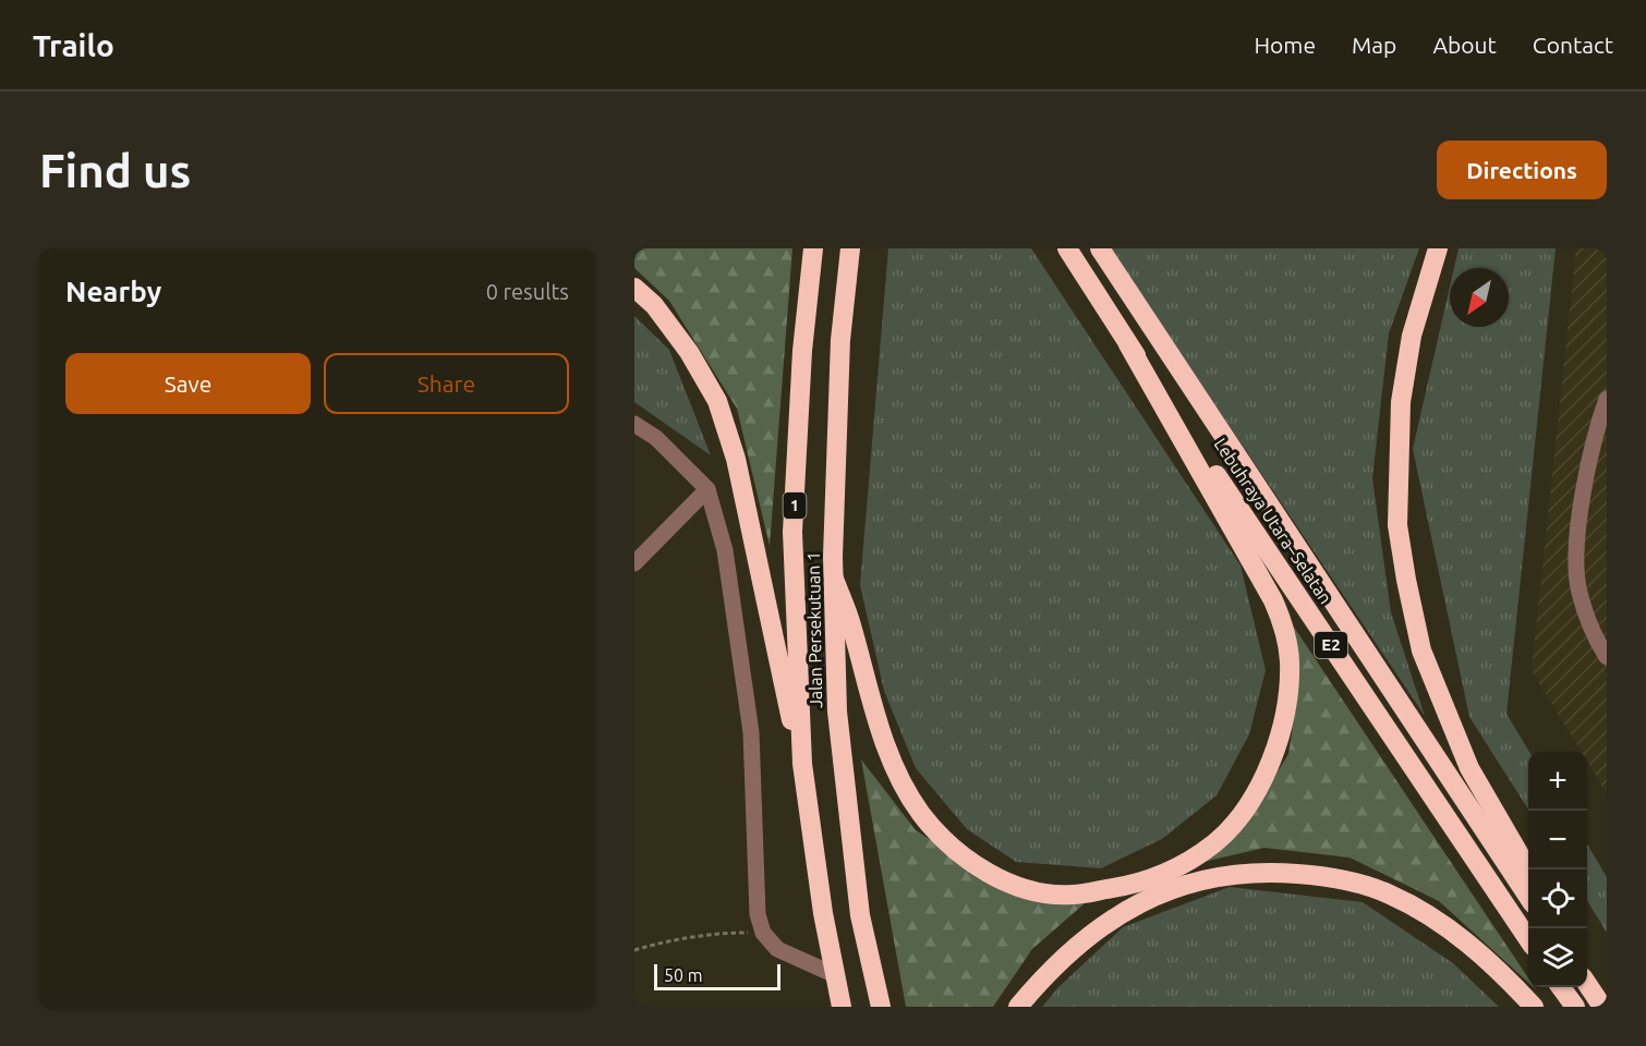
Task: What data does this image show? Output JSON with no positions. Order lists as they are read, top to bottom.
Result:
{
  "streets": {
    "highway": [
      "1",
      "Lebuhraya Utara–Selatan",
      "Jalan Persekutuan 1",
      "E2"
    ]
  },
  "scale_bar": "50 m",
  "north": "bottom left",
  "page": {
    "header": "Trailo",
    "nav": [
      "Home",
      "Map",
      "About",
      "Contact"
    ],
    "buttons": [
      "Directions",
      ["Save", "Share"]
    ],
    "title": "Find us",
    "heading": ["Nearby", "0 results"],
    "map_buttons": ["+", "−"],
    "scale": "50 m"
  }
}
